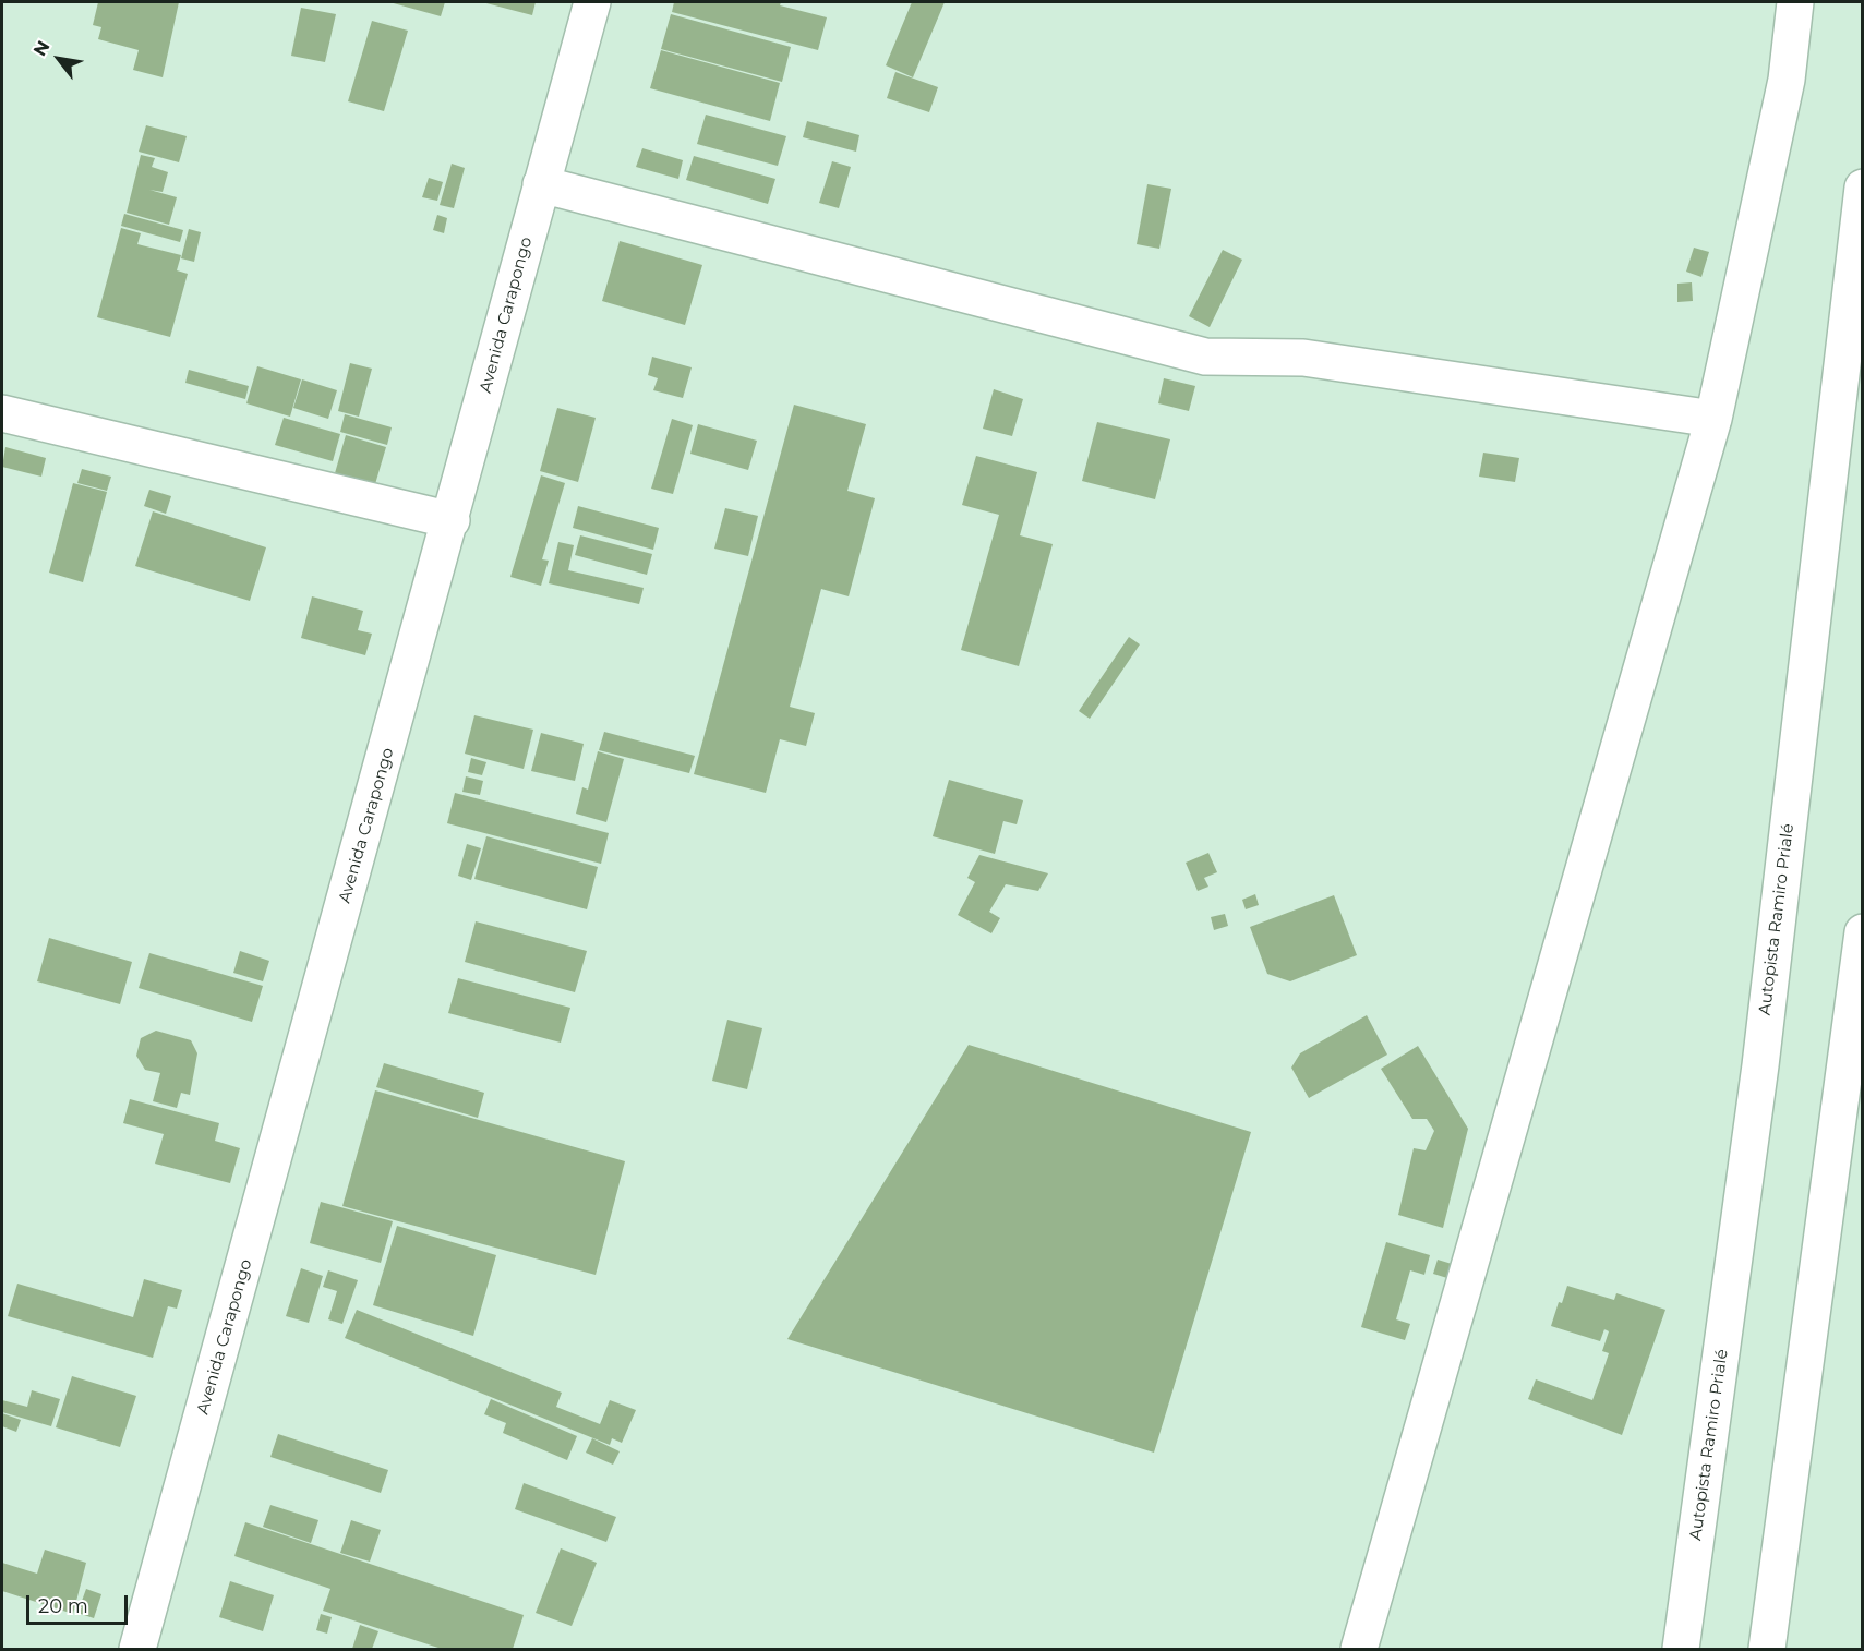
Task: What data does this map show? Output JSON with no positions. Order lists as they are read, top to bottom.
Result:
{
  "streets": {
    "main road": ["Avenida Carapongo", "Autopista Ramiro Prialé"]
  },
  "scale_bar": "20 m",
  "north": "top left"
}
